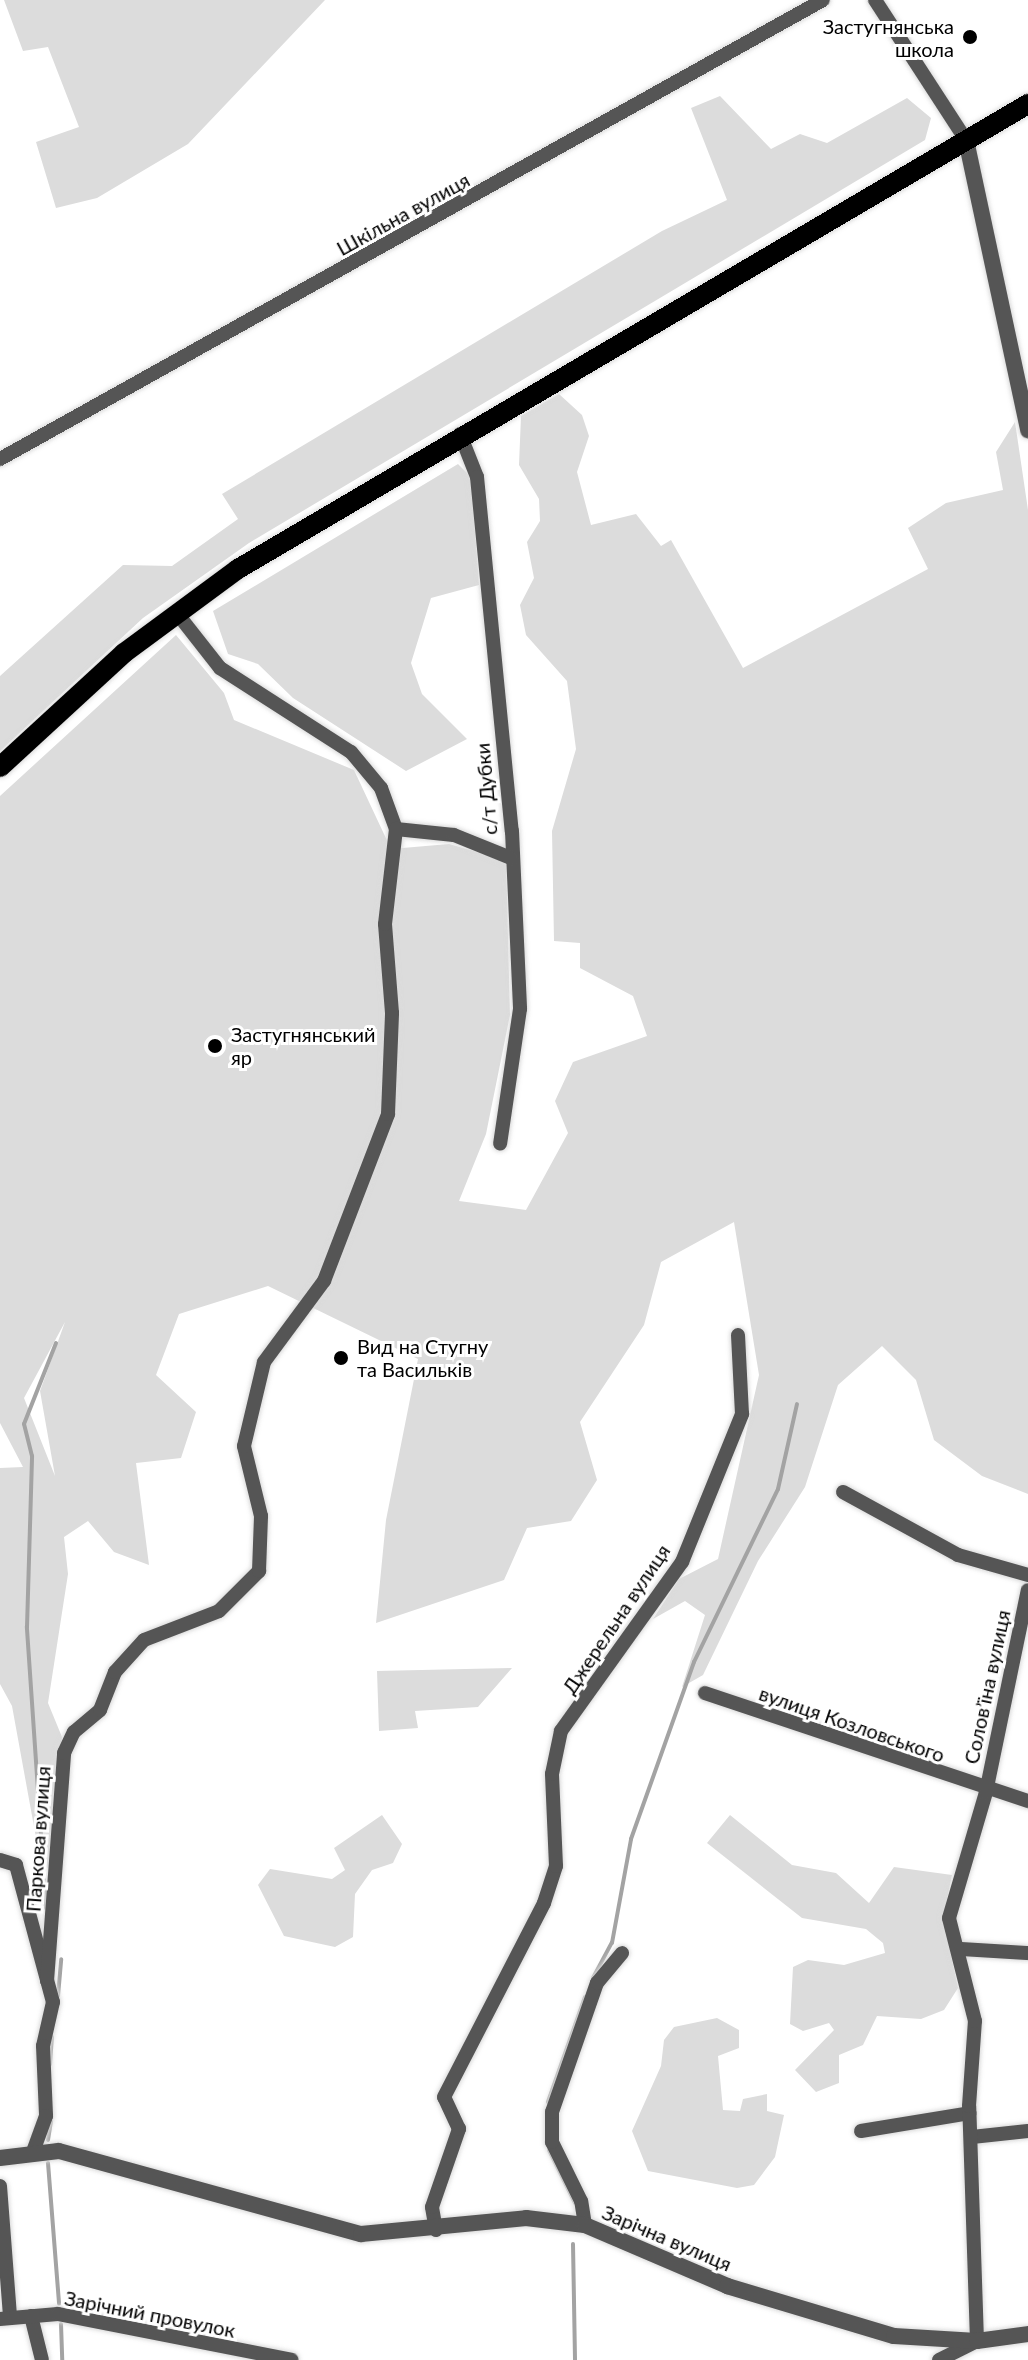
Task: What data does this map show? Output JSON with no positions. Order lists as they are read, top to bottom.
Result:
{
  "streets": {
    "street": [
      "Шкільна вулиця",
      "с/т Дубки",
      "Джерельна вулиця",
      "Соловʼїна вулиця",
      "вулиця Козловського",
      "Паркова вулиця",
      "Зарічна вулиця",
      "Зарічний провулок"
    ]
  },
  "crossings": [
    ["Джерельна вулиця", "Зарічна вулиця"],
    ["Соловʼїна вулиця", "вулиця Козловського"]
  ],
  "places": ["Застугнянська школа", "Застугнянський яр", "Вид на Стугну та Васильків"]
}
